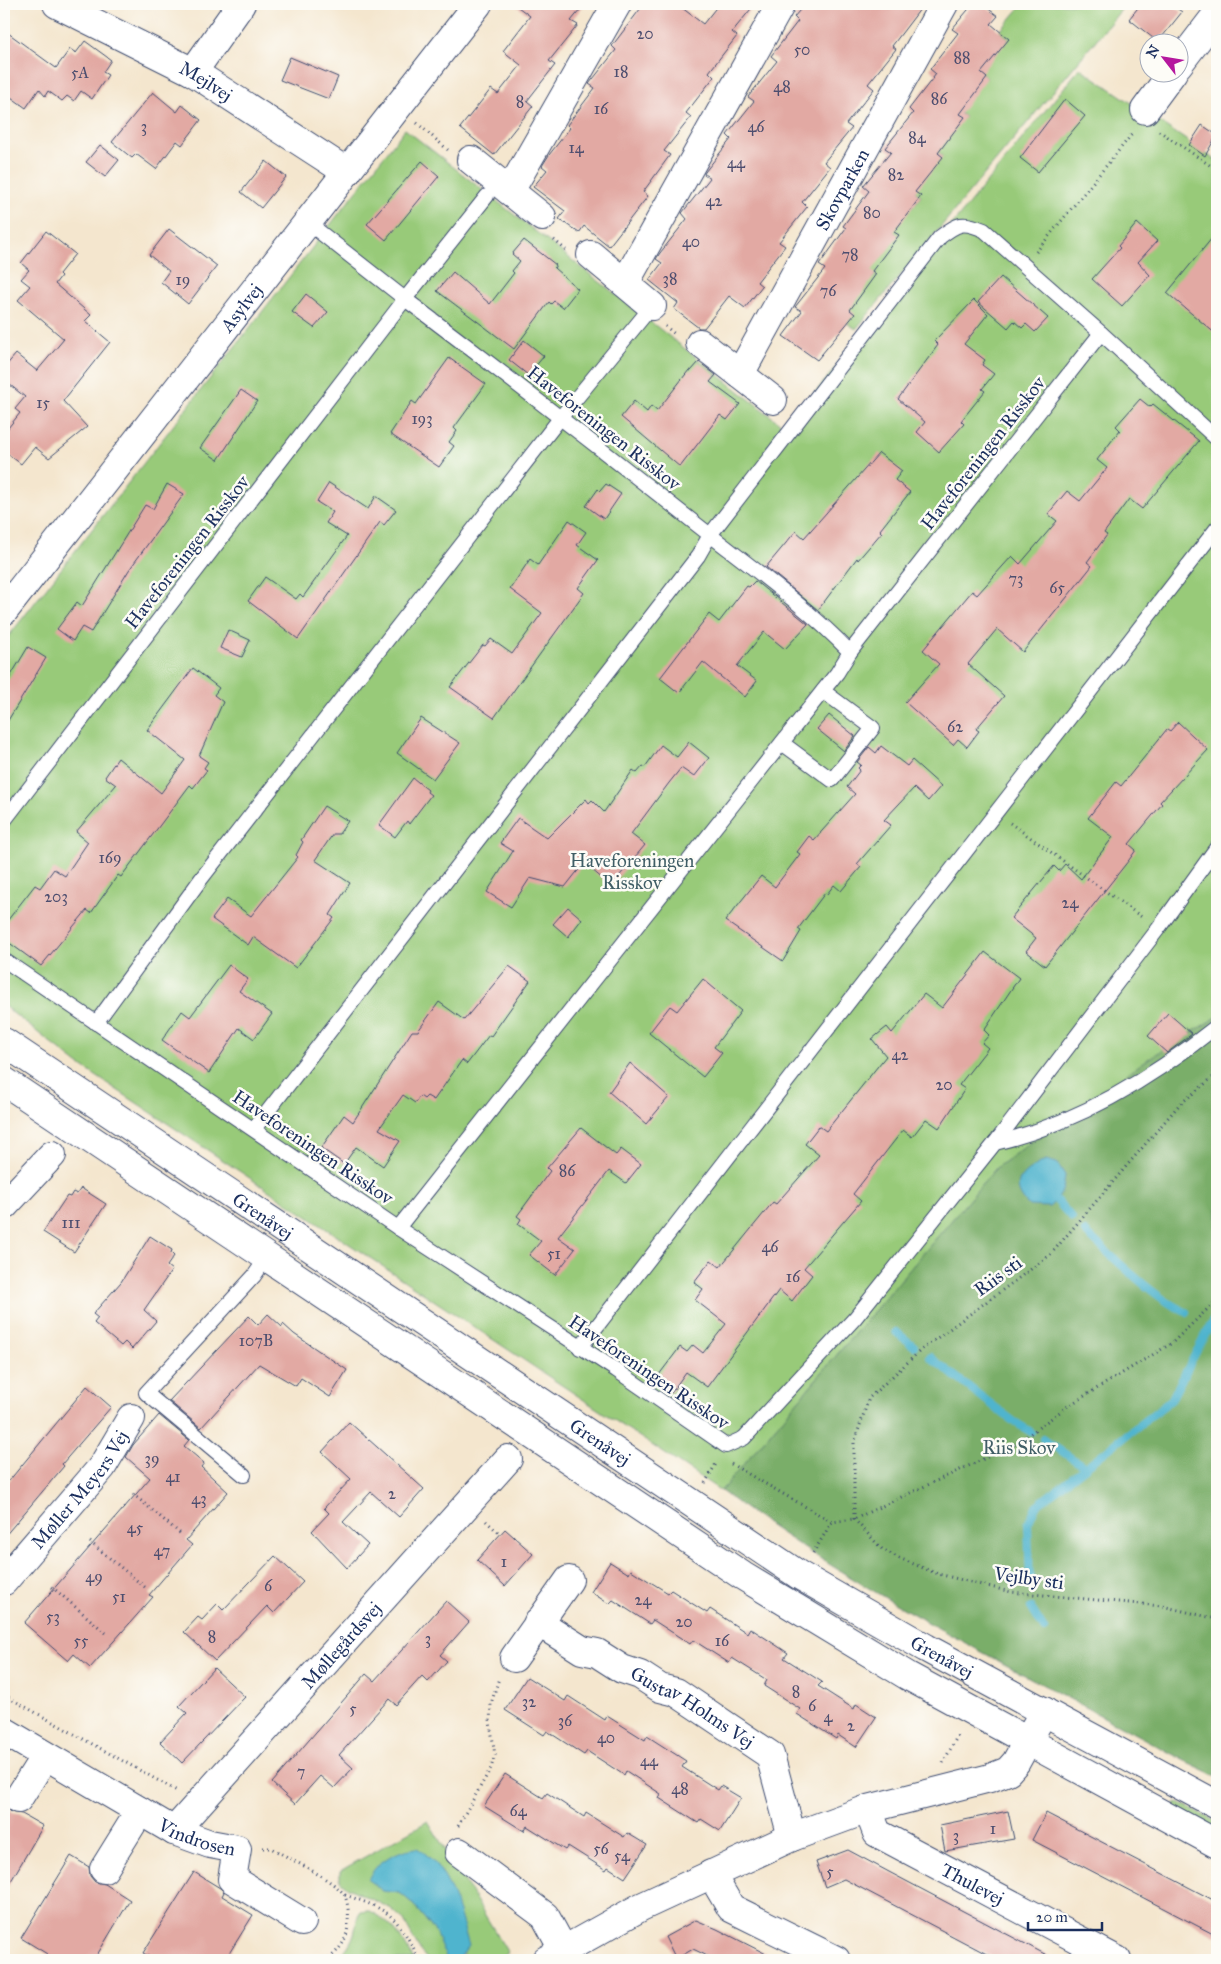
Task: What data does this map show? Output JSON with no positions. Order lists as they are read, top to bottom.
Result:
{
  "streets": {
    "street": [
      "Mejlvej",
      "Skovparken",
      "Asylvej",
      "Grenåvej",
      "Møller Meyers Vej",
      "Møllegårdsvej",
      "Gustav Holms Vej",
      "Vindrosen",
      "Thulevej"
    ],
    "lane": ["Haveforeningen Risskov"],
    "path": ["Riis sti", "Vejlby sti"]
  },
  "crossings": [
    ["Mejlvej", "Asylvej"],
    ["Riis sti", "Vejlby sti"],
    ["Møllegårdsvej", "Vindrosen"]
  ],
  "parks": ["Haveforeningen Risskov", "Riis Skov"],
  "house_numbers": [
    "20",
    "50",
    "88",
    "18",
    "5A",
    "48",
    "86",
    "8",
    "16",
    "3",
    "46",
    "84",
    "14",
    "44",
    "82",
    "42",
    "80",
    "40",
    "78",
    "38",
    "19",
    "76",
    "15",
    "193",
    "73",
    "65",
    "62",
    "169",
    "203",
    "24",
    "42",
    "20",
    "86",
    "111",
    "46",
    "51",
    "16",
    "107B",
    "39",
    "41",
    "2",
    "43",
    "45",
    "47",
    "1",
    "49",
    "6",
    "51",
    "24",
    "53",
    "20",
    "8",
    "3",
    "55",
    "16",
    "8",
    "32",
    "6",
    "5",
    "4",
    "36",
    "2",
    "40",
    "44",
    "7",
    "48",
    "64",
    "1",
    "3",
    "56",
    "54",
    "5"
  ],
  "scale_bar": "20 m",
  "north": "top left"
}
